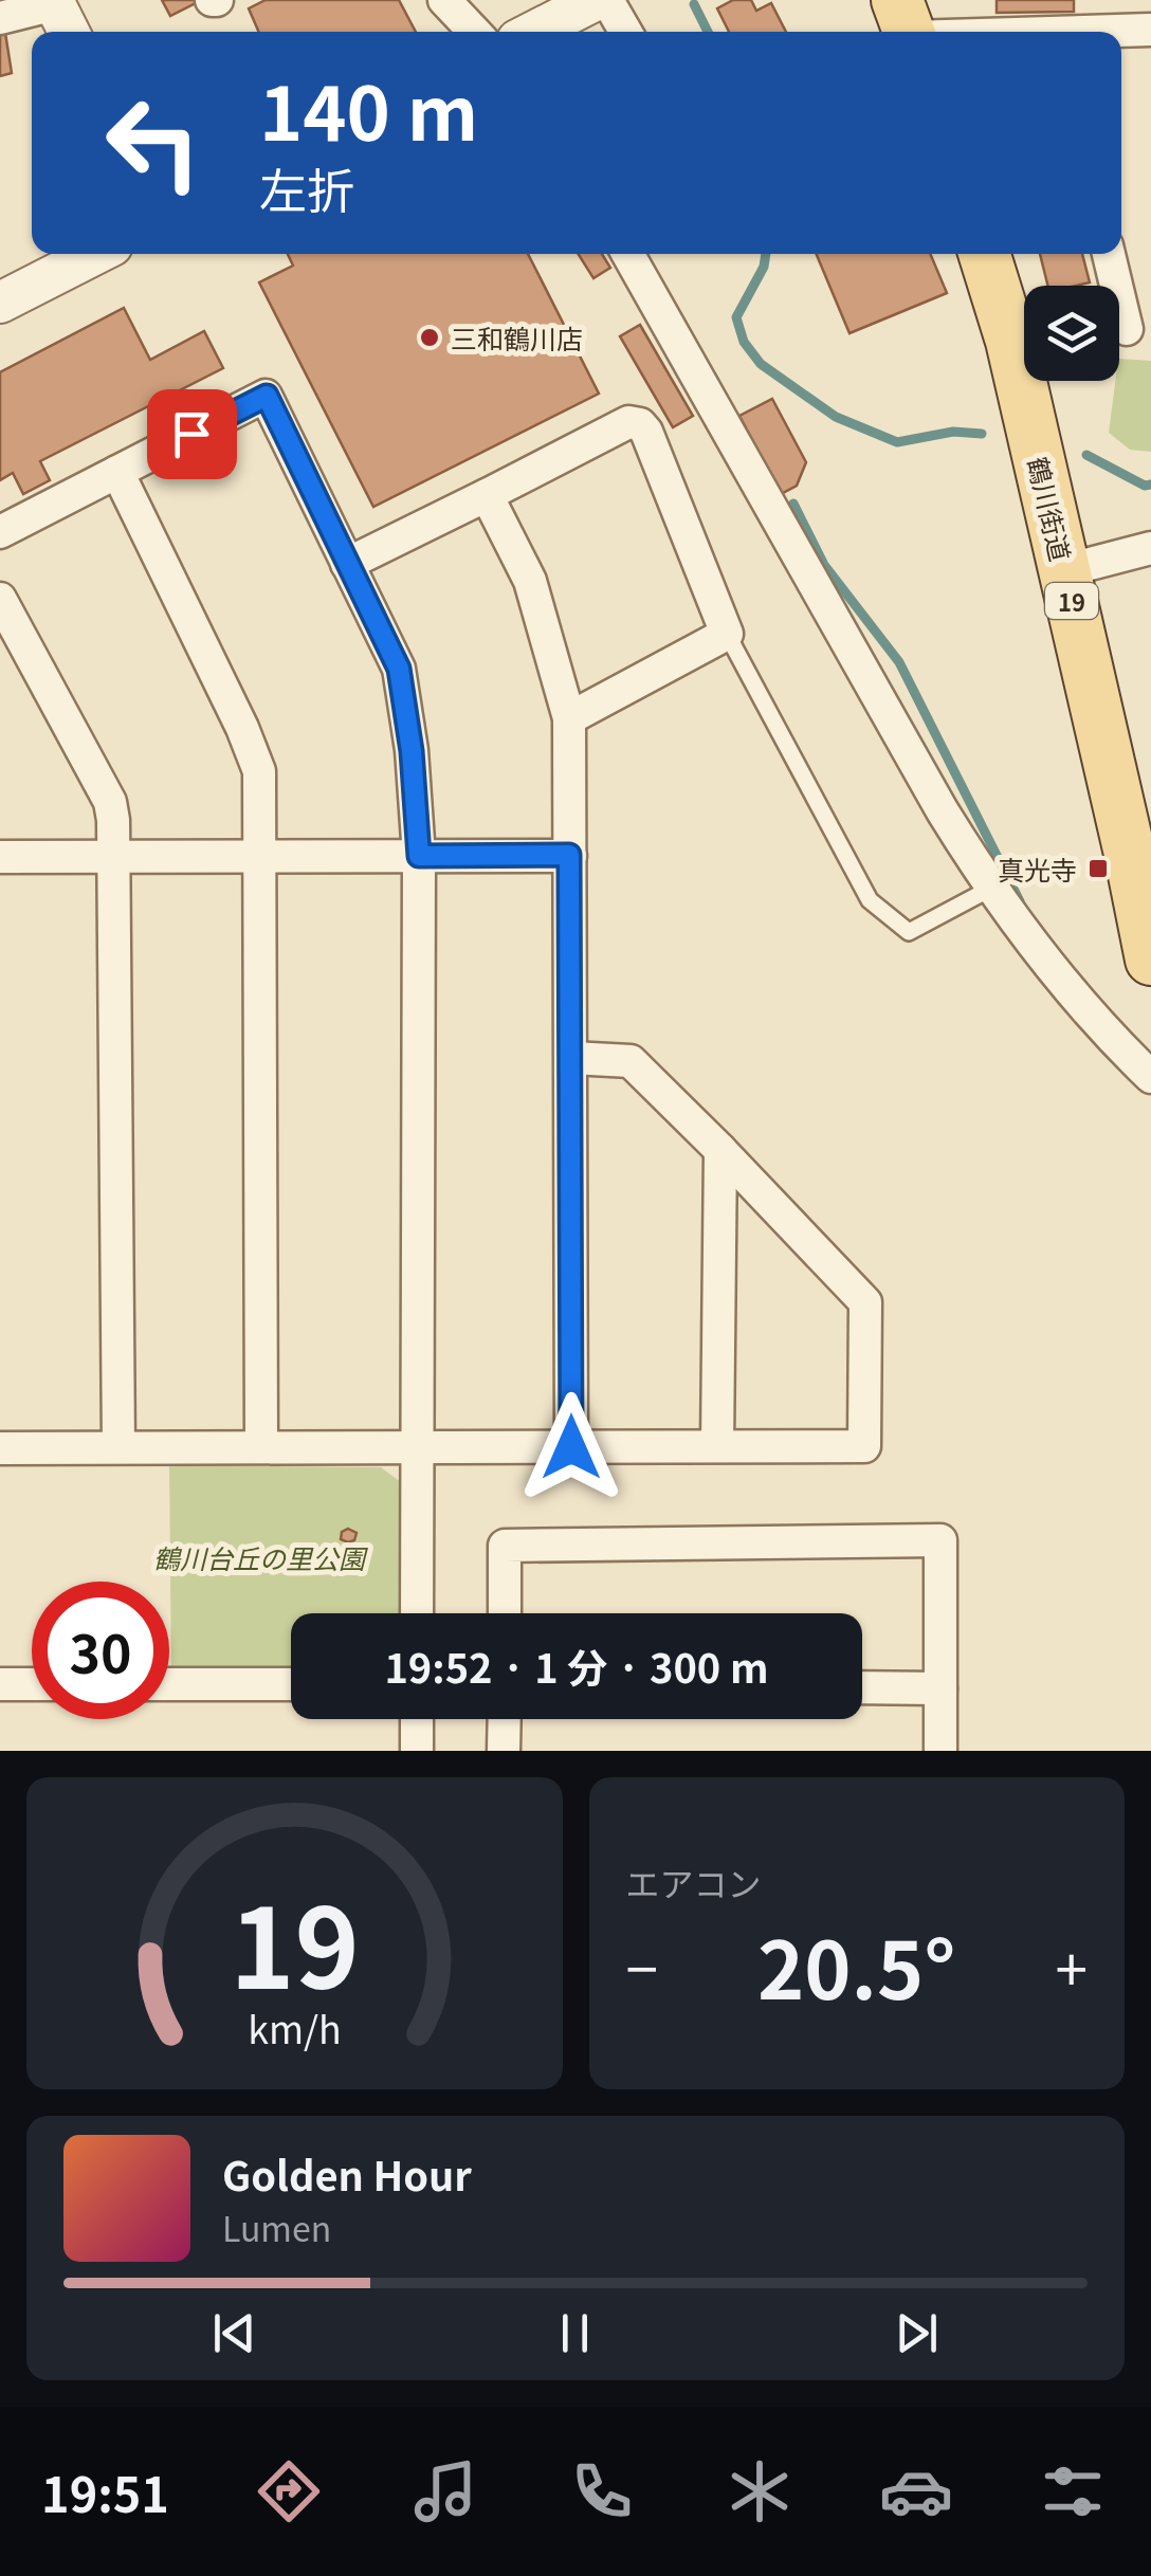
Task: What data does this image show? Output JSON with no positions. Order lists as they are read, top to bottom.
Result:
{
  "streets": {
    "main road": ["鶴川街道", "19"]
  },
  "parks": ["鶴川台丘の里公園"],
  "places": {
    "other": ["三和鶴川店"],
    "transit": ["真光寺"]
  },
  "page": {
    "turn": ["140 m", "左折"],
    "limit": "30",
    "trip": "19:52 · 1 分 · 300 m",
    "tile": "エアコン",
    "heat": ["−", "20.5°", "+"],
    "song": ["Golden Hour", "Lumen"],
    "tabs": "19:51",
    "gauge": ["19", "km/h"]
  }
}
